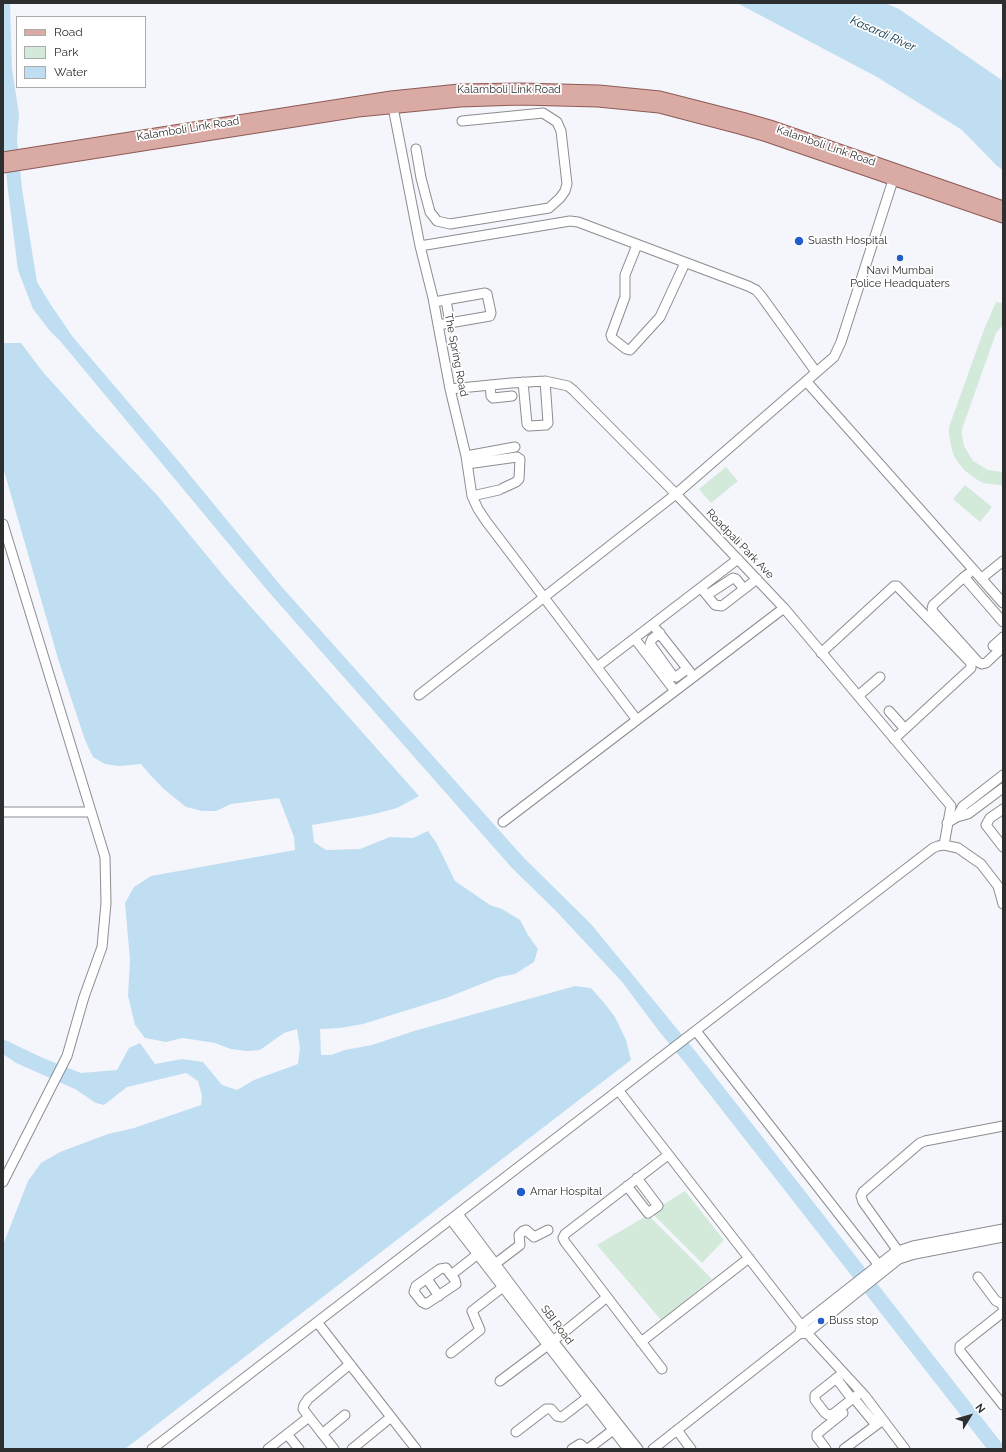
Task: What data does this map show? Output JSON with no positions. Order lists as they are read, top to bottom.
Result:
{
  "streets": {
    "main road": ["Kalamboli Link Road"],
    "street": ["The Spring Road", "Roadpali Park Ave", "SBI Road"]
  },
  "crossings": [
    ["Kalamboli Link Road", "The Spring Road"],
    ["The Spring Road", "Roadpali Park Ave"]
  ],
  "water": ["Kasardi River"],
  "places": [
    "Suasth Hospital",
    "Navi Mumbai Police Headquaters",
    "Amar Hospital",
    "Buss stop"
  ],
  "legend": ["Road", "Park", "Water"],
  "north": "top right"
}
